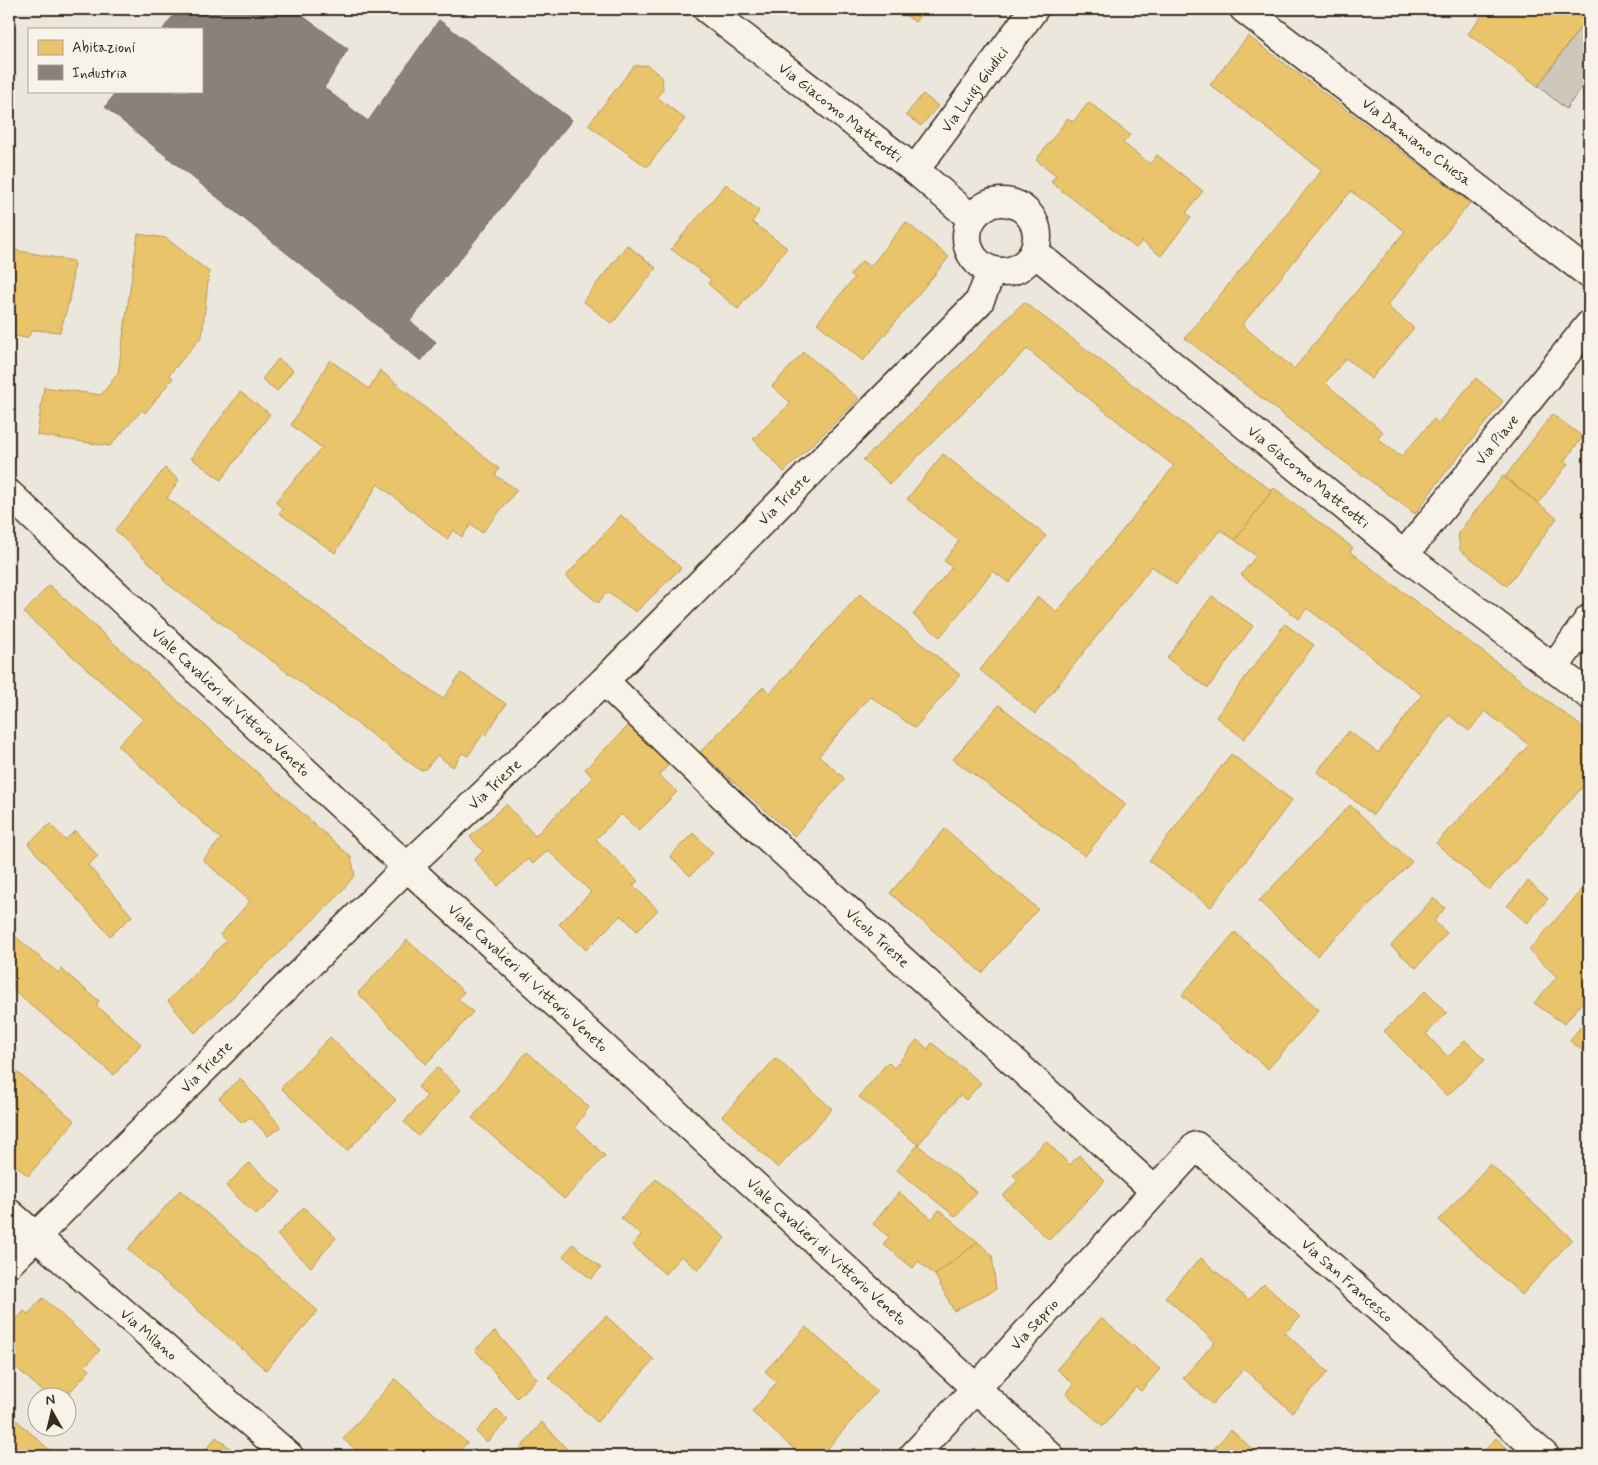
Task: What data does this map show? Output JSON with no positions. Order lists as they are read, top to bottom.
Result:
{
  "streets": {
    "street": [
      "Via Luigi Giudici",
      "Via Giacomo Matteotti",
      "Via Damiano Chiesa",
      "Via Piave",
      "Via Trieste",
      "Viale Cavalieri di Vittorio Veneto",
      "Vicolo Trieste",
      "Via San Francesco",
      "Via Seprio",
      "Via Milano"
    ]
  },
  "crossings": [
    ["Via Luigi Giudici", "Via Giacomo Matteotti"],
    ["Via Giacomo Matteotti", "Via Piave"],
    ["Via Giacomo Matteotti", "Via Trieste"],
    ["Via Trieste", "Viale Cavalieri di Vittorio Veneto"],
    ["Via Trieste", "Vicolo Trieste"],
    ["Via Trieste", "Via Milano"],
    ["Viale Cavalieri di Vittorio Veneto", "Via Seprio"],
    ["Vicolo Trieste", "Via San Francesco"],
    ["Vicolo Trieste", "Via Seprio"],
    ["Via San Francesco", "Via Seprio"]
  ],
  "legend": ["Abitazioni", "Industria"],
  "north": "top"
}
